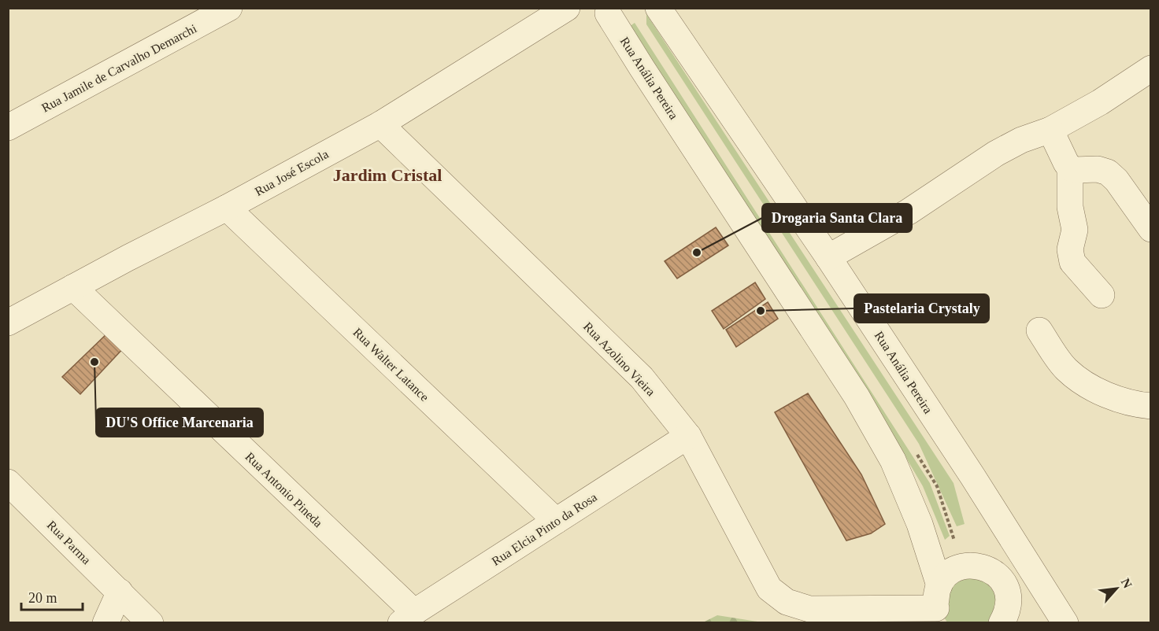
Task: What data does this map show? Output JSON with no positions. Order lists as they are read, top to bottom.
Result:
{
  "streets": {
    "street": [
      "Rua Jamile de Carvalho Demarchi",
      "Rua Anália Pereira",
      "Rua José Escola",
      "Rua Azolino Vieira",
      "Rua Walter Latance",
      "Rua Antonio Pineda",
      "Rua Elcia Pinto da Rosa",
      "Rua Parma"
    ]
  },
  "crossings": [
    ["Rua Anália Pereira", "Rua Azolino Vieira"],
    ["Rua José Escola", "Rua Azolino Vieira"],
    ["Rua José Escola", "Rua Walter Latance"],
    ["Rua José Escola", "Rua Antonio Pineda"],
    ["Rua Azolino Vieira", "Rua Elcia Pinto da Rosa"],
    ["Rua Walter Latance", "Rua Elcia Pinto da Rosa"],
    ["Rua Antonio Pineda", "Rua Elcia Pinto da Rosa"]
  ],
  "districts": ["Jardim Cristal"],
  "places": ["Drogaria Santa Clara", "Pastelaria Crystaly", "DU'S Office Marcenaria"],
  "scale_bar": "20 m",
  "north": "top right"
}
